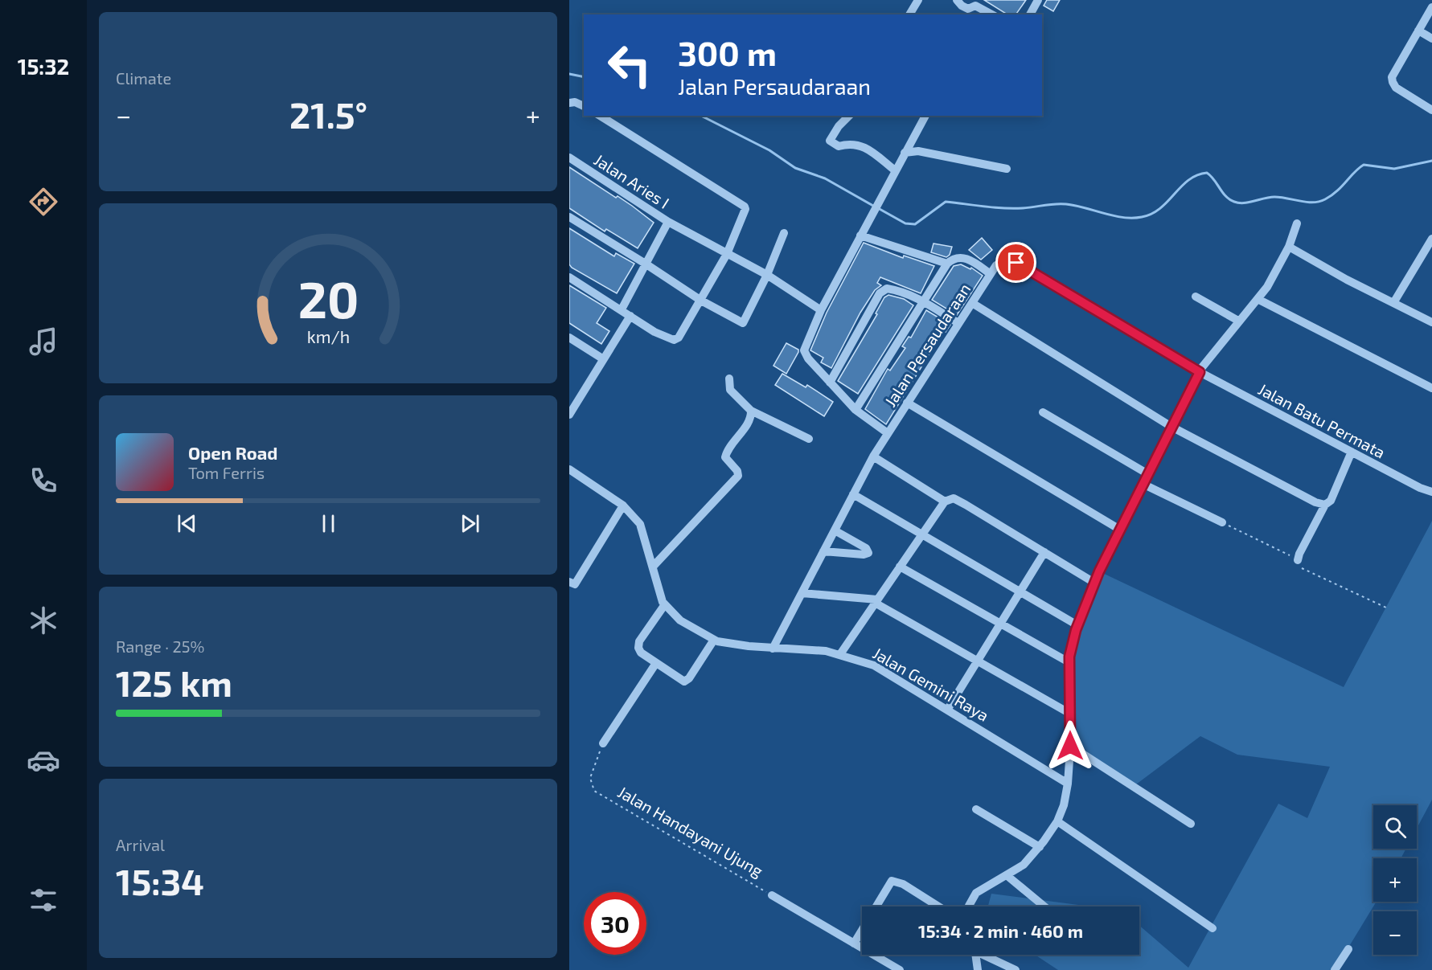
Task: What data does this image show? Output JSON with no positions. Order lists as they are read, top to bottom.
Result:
{
  "streets": {
    "street": [
      "Jalan Aries I",
      "Jalan Persaudaraan",
      "Jalan Batu Permata",
      "Jalan Gemini Raya",
      "Jalan Handayani Ujung"
    ]
  },
  "crossings": [
    ["Jalan Persaudaraan", "Jalan Batu Permata"],
    ["Jalan Persaudaraan", "Jalan Gemini Raya"]
  ],
  "page": {
    "tabs": "15:32",
    "tile": [
      "Climate",
      ["Range · 25%", "125 km"],
      ["Arrival", "15:34"]
    ],
    "turn": ["300 m", "Jalan Persaudaraan"],
    "heat": ["−", "21.5°", "+"],
    "song": ["Open Road", "Tom Ferris"],
    "map_buttons": ["+", "−"],
    "limit": "30",
    "trip": "15:34 · 2 min · 460 m",
    "gauge": ["20", "km/h"]
  }
}
